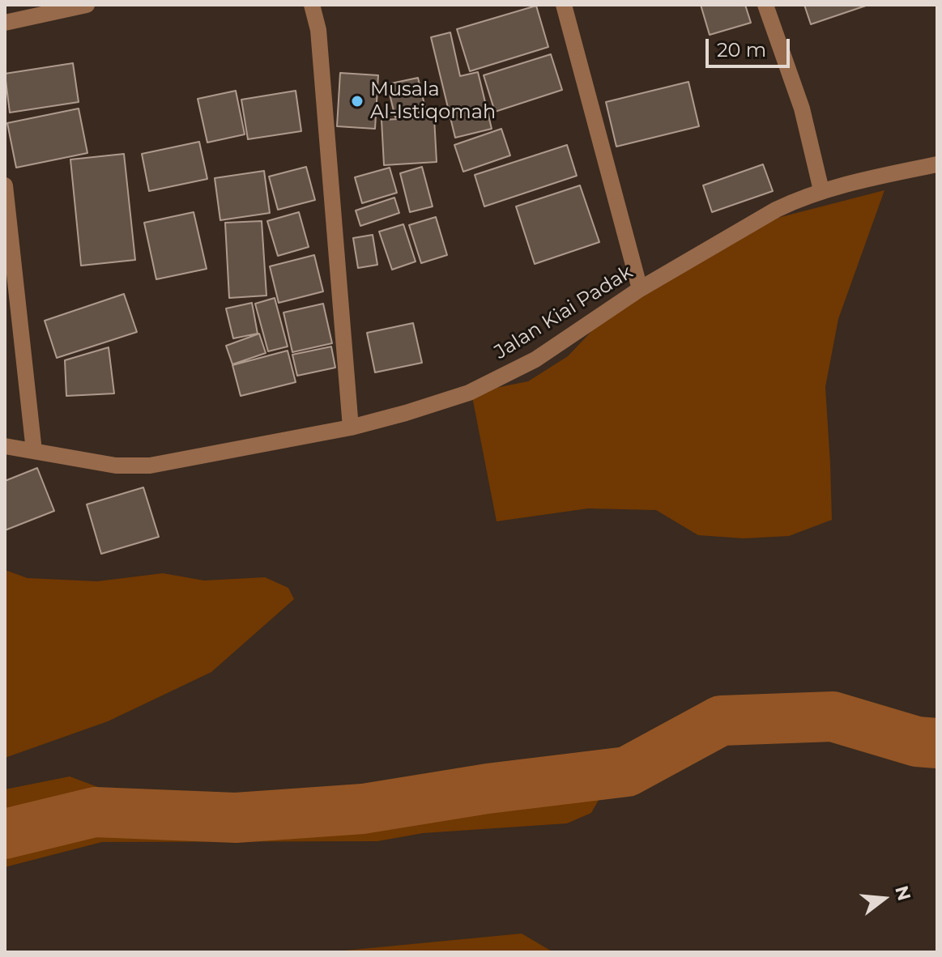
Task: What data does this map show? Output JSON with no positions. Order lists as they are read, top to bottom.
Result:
{
  "streets": {
    "street": ["Jalan Kiai Padak"]
  },
  "places": ["Musala Al-Istiqomah"],
  "scale_bar": "20 m",
  "north": "right"
}
